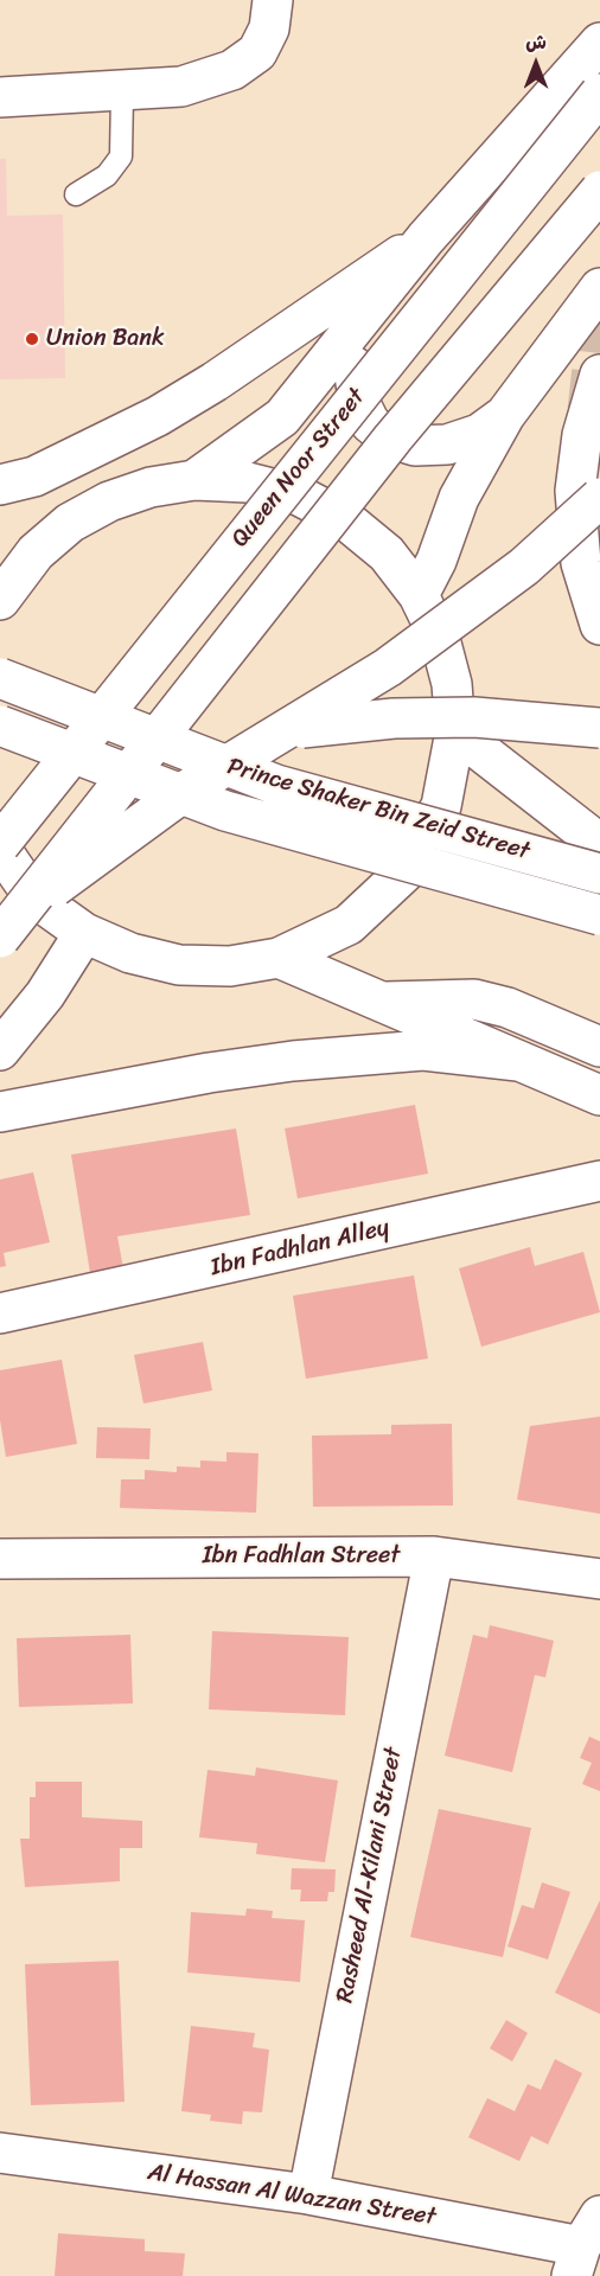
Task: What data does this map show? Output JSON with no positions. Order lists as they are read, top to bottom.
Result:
{
  "streets": {
    "main road": [
      "Queen Noor Street",
      "Prince Shaker Bin Zeid Street",
      "Ibn Fadhlan Alley",
      "Ibn Fadhlan Street",
      "Rasheed Al-Kilani Street",
      "Al Hassan Al Wazzan Street"
    ]
  },
  "crossings": [
    ["Ibn Fadhlan Street", "Rasheed Al-Kilani Street"],
    ["Rasheed Al-Kilani Street", "Al Hassan Al Wazzan Street"]
  ],
  "places": ["Union Bank"],
  "north": "top"
}
